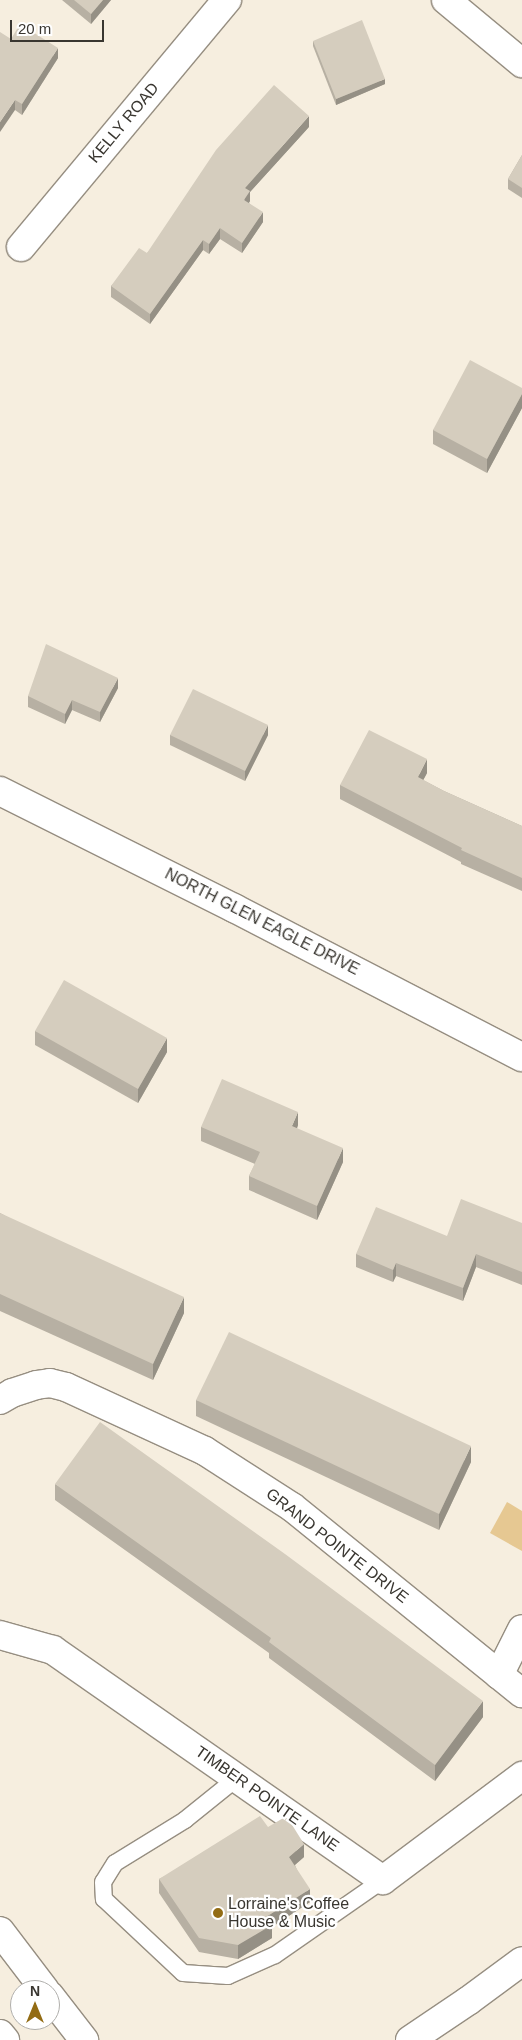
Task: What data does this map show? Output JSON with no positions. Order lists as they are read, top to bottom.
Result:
{
  "streets": {
    "street": [
      "KELLY ROAD",
      "NORTH GLEN EAGLE DRIVE",
      "GRAND POINTE DRIVE",
      "TIMBER POINTE LANE"
    ]
  },
  "places": ["Lorraine's Coffee House & Music"],
  "scale_bar": "20 m",
  "north": "top"
}
